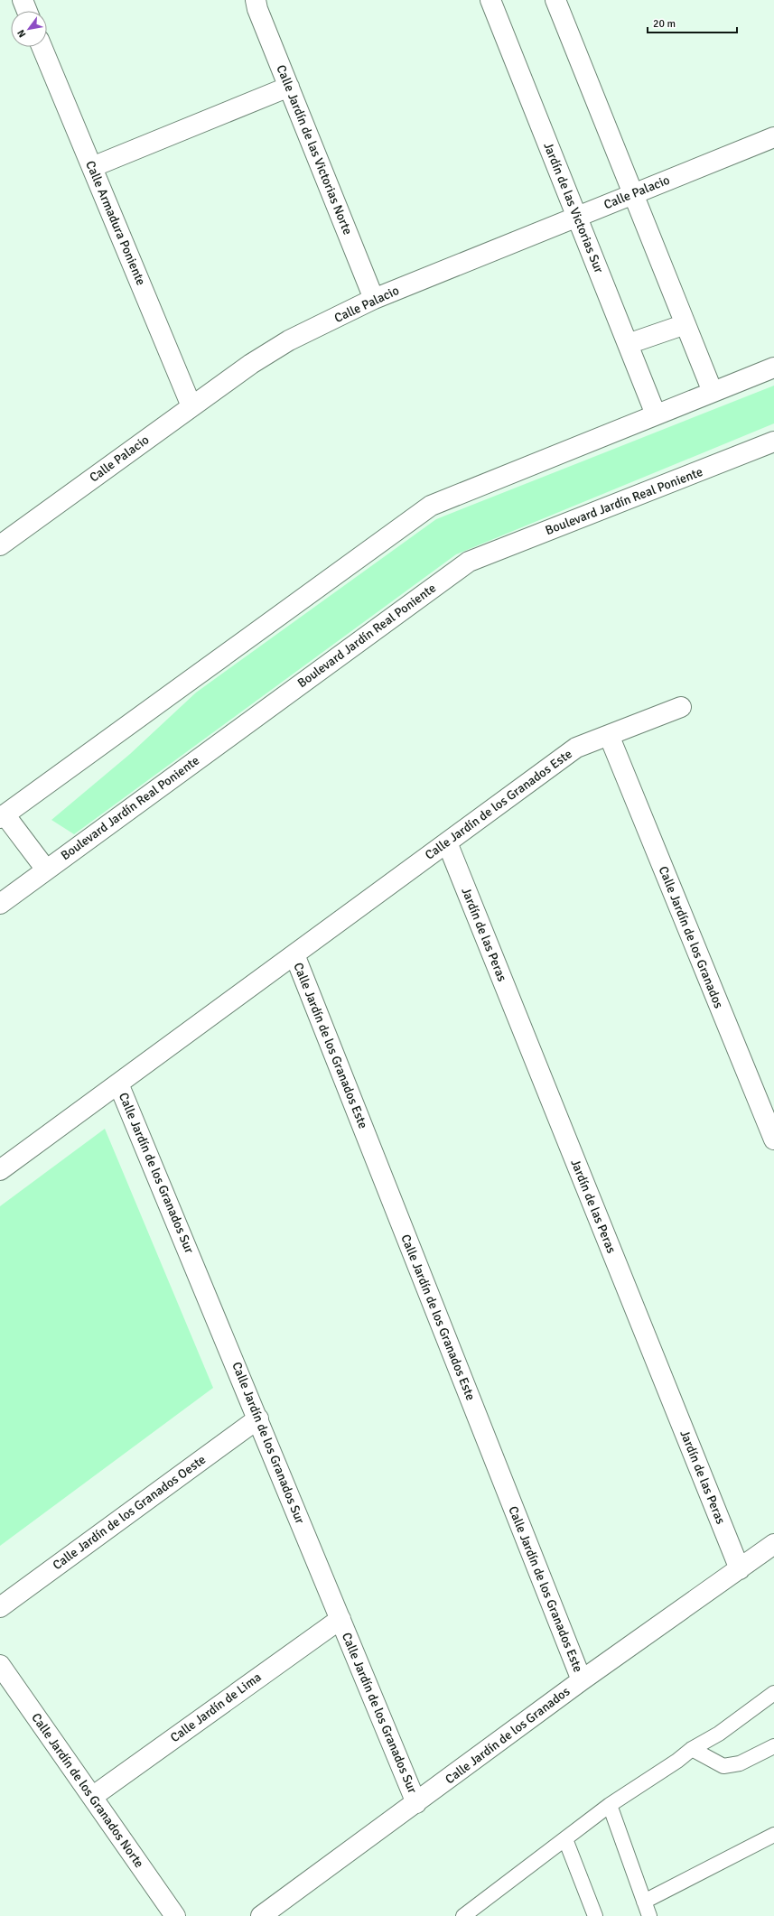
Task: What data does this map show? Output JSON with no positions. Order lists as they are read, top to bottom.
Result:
{
  "streets": {
    "street": [
      "Calle Jardín de las Victorias Norte",
      "Calle Palacio",
      "Jardín de las Victorias Sur",
      "Calle Armadura Poniente",
      "Boulevard Jardín Real Poniente",
      "Calle Jardín de los Granados Este",
      "Jardín de las Peras",
      "Calle Jardín de los Granados",
      "Calle Jardín de los Granados Sur",
      "Calle Jardín de los Granados Oeste",
      "Calle Jardín de Lima",
      "Calle Jardín de los Granados Norte"
    ]
  },
  "crossings": [
    ["Calle Jardín de las Victorias Norte", "Calle Palacio"],
    ["Calle Palacio", "Jardín de las Victorias Sur"],
    ["Calle Palacio", "Calle Armadura Poniente"],
    ["Calle Jardín de los Granados Este", "Jardín de las Peras"],
    ["Calle Jardín de los Granados Este", "Calle Jardín de los Granados"],
    ["Calle Jardín de los Granados Este", "Calle Jardín de los Granados Sur"],
    ["Jardín de las Peras", "Calle Jardín de los Granados"],
    ["Calle Jardín de los Granados", "Calle Jardín de los Granados Sur"],
    ["Calle Jardín de los Granados Sur", "Calle Jardín de los Granados Oeste"],
    ["Calle Jardín de los Granados Sur", "Calle Jardín de Lima"],
    ["Calle Jardín de Lima", "Calle Jardín de los Granados Norte"]
  ],
  "scale_bar": "20 m",
  "north": "bottom left"
}
